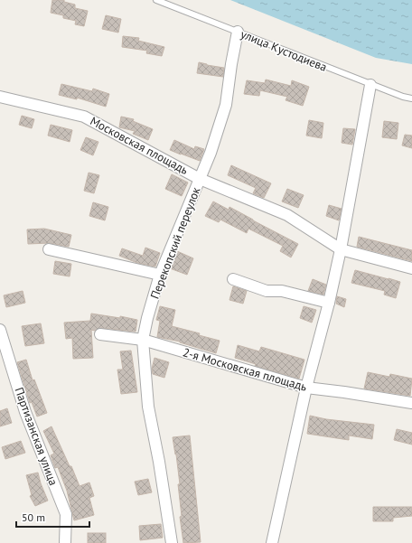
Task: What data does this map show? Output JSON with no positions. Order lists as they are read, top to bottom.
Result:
{
  "streets": {
    "street": [
      "Московская площадь",
      "Перекопский переулок",
      "2-я Московская площадь",
      "Партизанская улица"
    ],
    "lane": ["улица Кустодиева"]
  },
  "crossings": [
    ["улица Кустодиева", "Перекопский переулок"],
    ["Московская площадь", "Перекопский переулок"],
    ["Перекопский переулок", "2-я Московская площадь"]
  ],
  "scale_bar": "50 m"
}
